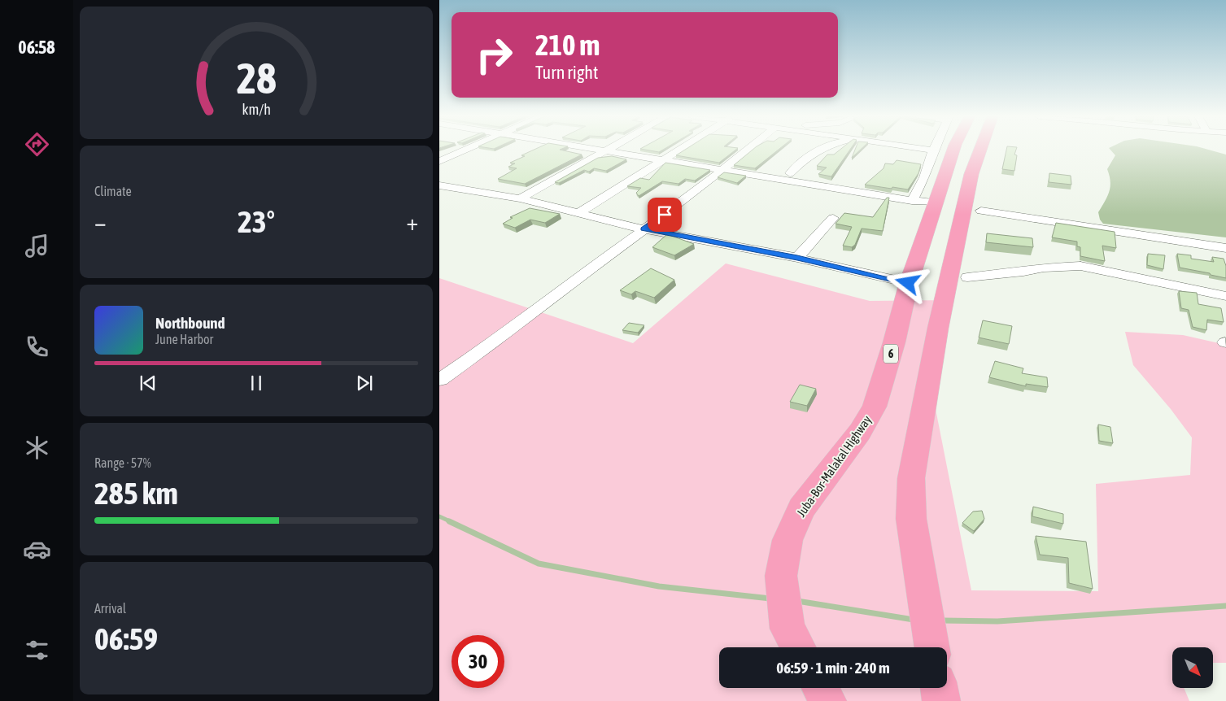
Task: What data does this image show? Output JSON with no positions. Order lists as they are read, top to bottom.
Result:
{
  "streets": {
    "highway": ["6", "Juba-Bor-Malakal Highway"]
  },
  "north": "bottom right",
  "page": {
    "tabs": "06:58",
    "turn": ["210 m", "Turn right"],
    "tile": [
      "Climate",
      ["Range · 57%", "285 km"],
      ["Arrival", "06:59"]
    ],
    "heat": ["−", "23°", "+"],
    "song": ["Northbound", "June Harbor"],
    "limit": "30",
    "trip": "06:59 · 1 min · 240 m",
    "gauge": ["28", "km/h"]
  }
}
